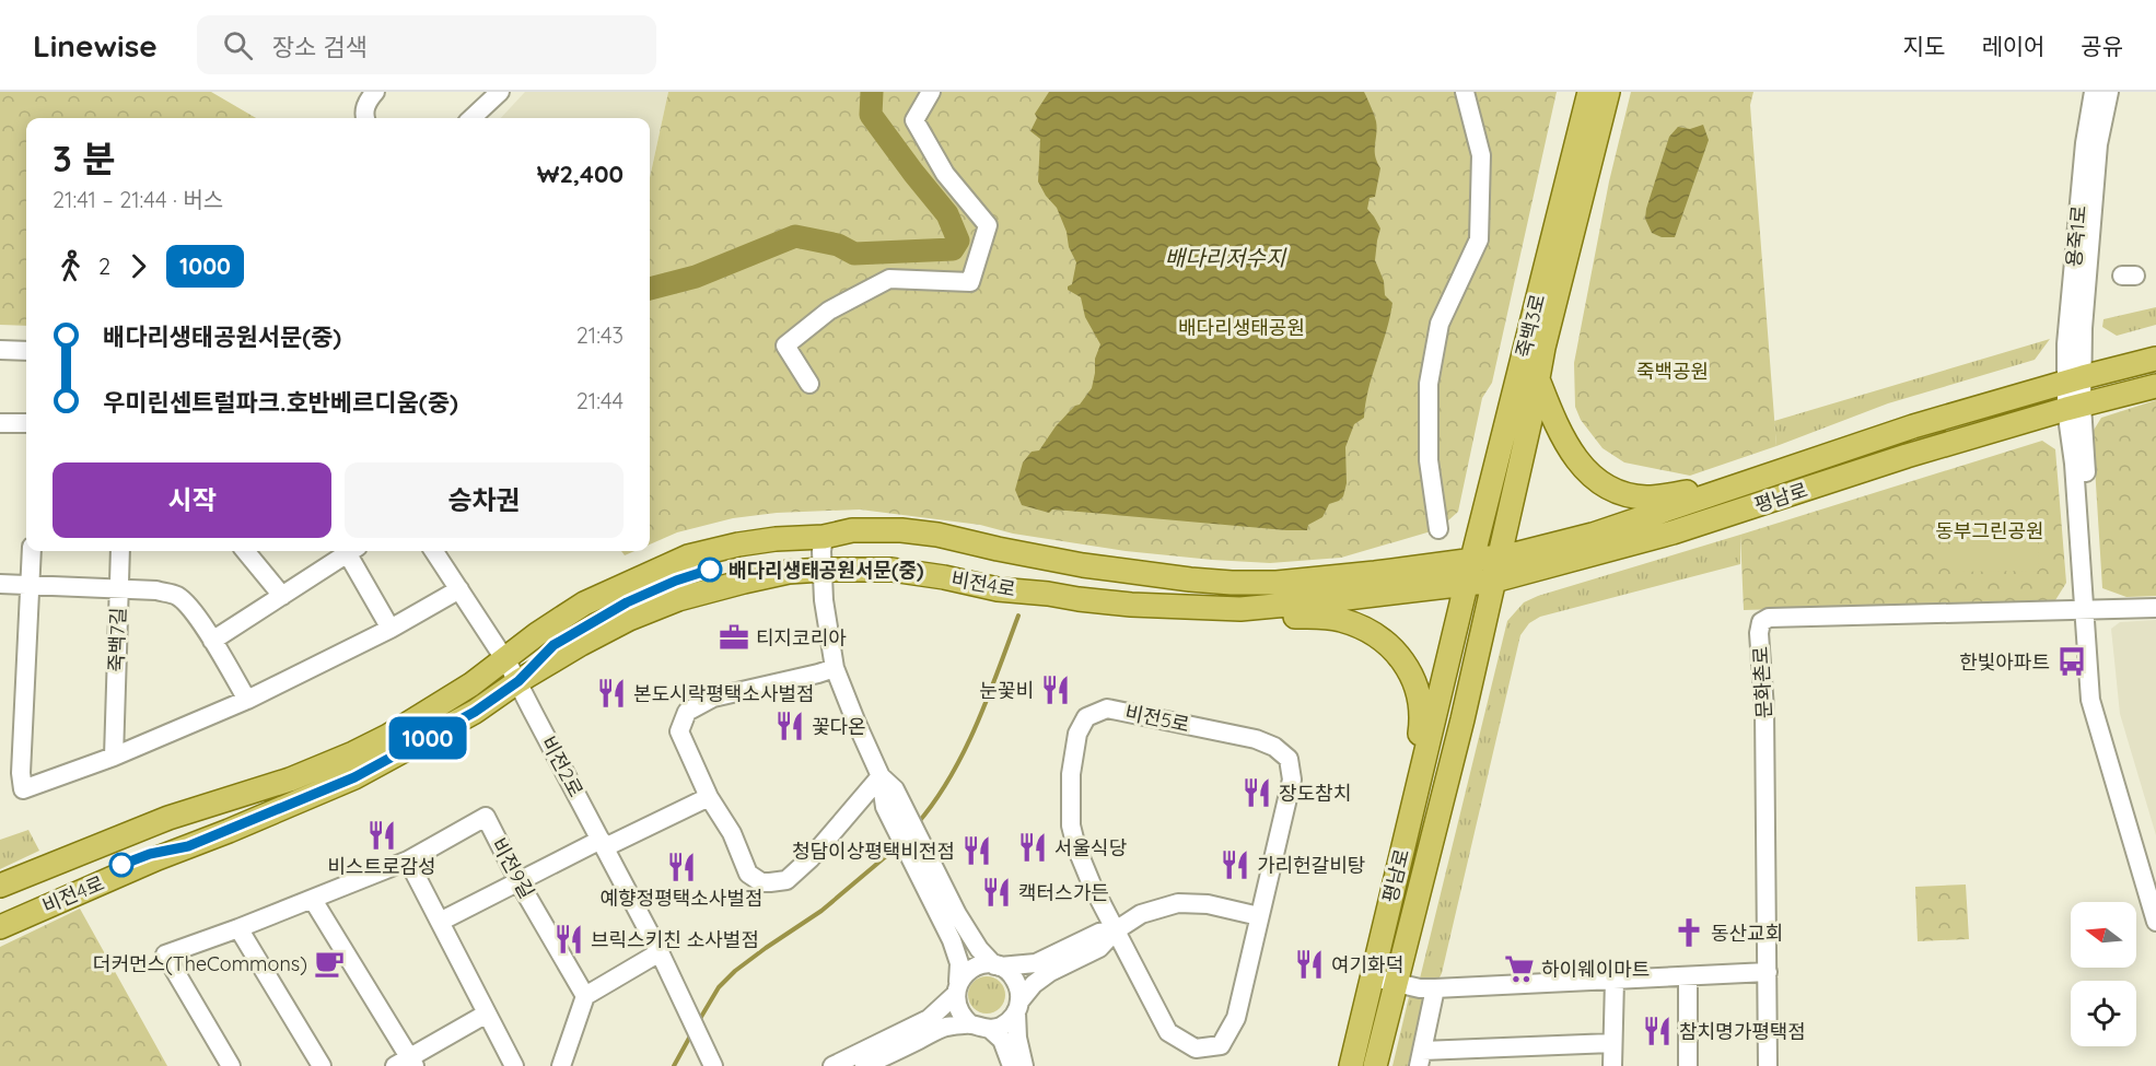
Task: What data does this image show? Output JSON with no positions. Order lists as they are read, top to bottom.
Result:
{
  "streets": {
    "main road": ["죽백3로", "평남로", "비전4로"],
    "street": [
      "용죽1로",
      "죽백7길",
      "문화촌로",
      "비전5로",
      "비전2로",
      "비전9길"
    ]
  },
  "crossings": [
    ["용죽1로", "평남로"],
    ["죽백3로", "평남로"],
    ["죽백3로", "비전4로"],
    ["평남로", "비전4로"],
    ["비전4로", "비전2로"]
  ],
  "water": ["배다리저수지"],
  "parks": ["배다리생태공원", "죽백공원", "동부그린공원"],
  "places": {
    "other": ["배다리생태공원서문(중)"],
    "office": ["티지코리아"],
    "bus stop": ["한빛아파트"],
    "restaurant": [
      "눈꽃비",
      "본도시락평택소사벌점",
      "꽃다온",
      "장도참치",
      "비스트로감성",
      "서울식당",
      "청담이상평택비전점",
      "가리헌갈비탕",
      "예향정평택소사벌점",
      "캑터스가든",
      "브릭스키친 소사벌점",
      "여기화덕",
      "참치명가평택점"
    ],
    "church": ["동산교회"],
    "cafe": ["더커먼스(TheCommons)"],
    "supermarket": ["하이웨이마트"]
  },
  "lines": ["bus line 1000"],
  "north": "left",
  "page": {
    "header": "Linewise",
    "search": "장소 검색",
    "nav": ["지도", "레이어", "공유"],
    "on_map": "1000",
    "heading": ["3 분", "21:41 – 21:44 · 버스", "₩2,400"],
    "legs": ["2", "1000"],
    "list": [
      {
        "name": "배다리생태공원서문(중)",
        "value": "21:43"
      },
      {
        "name": "우미린센트럴파크.호반베르디움(중)",
        "value": "21:44"
      }
    ],
    "buttons": ["시작", "승차권"]
  }
}
